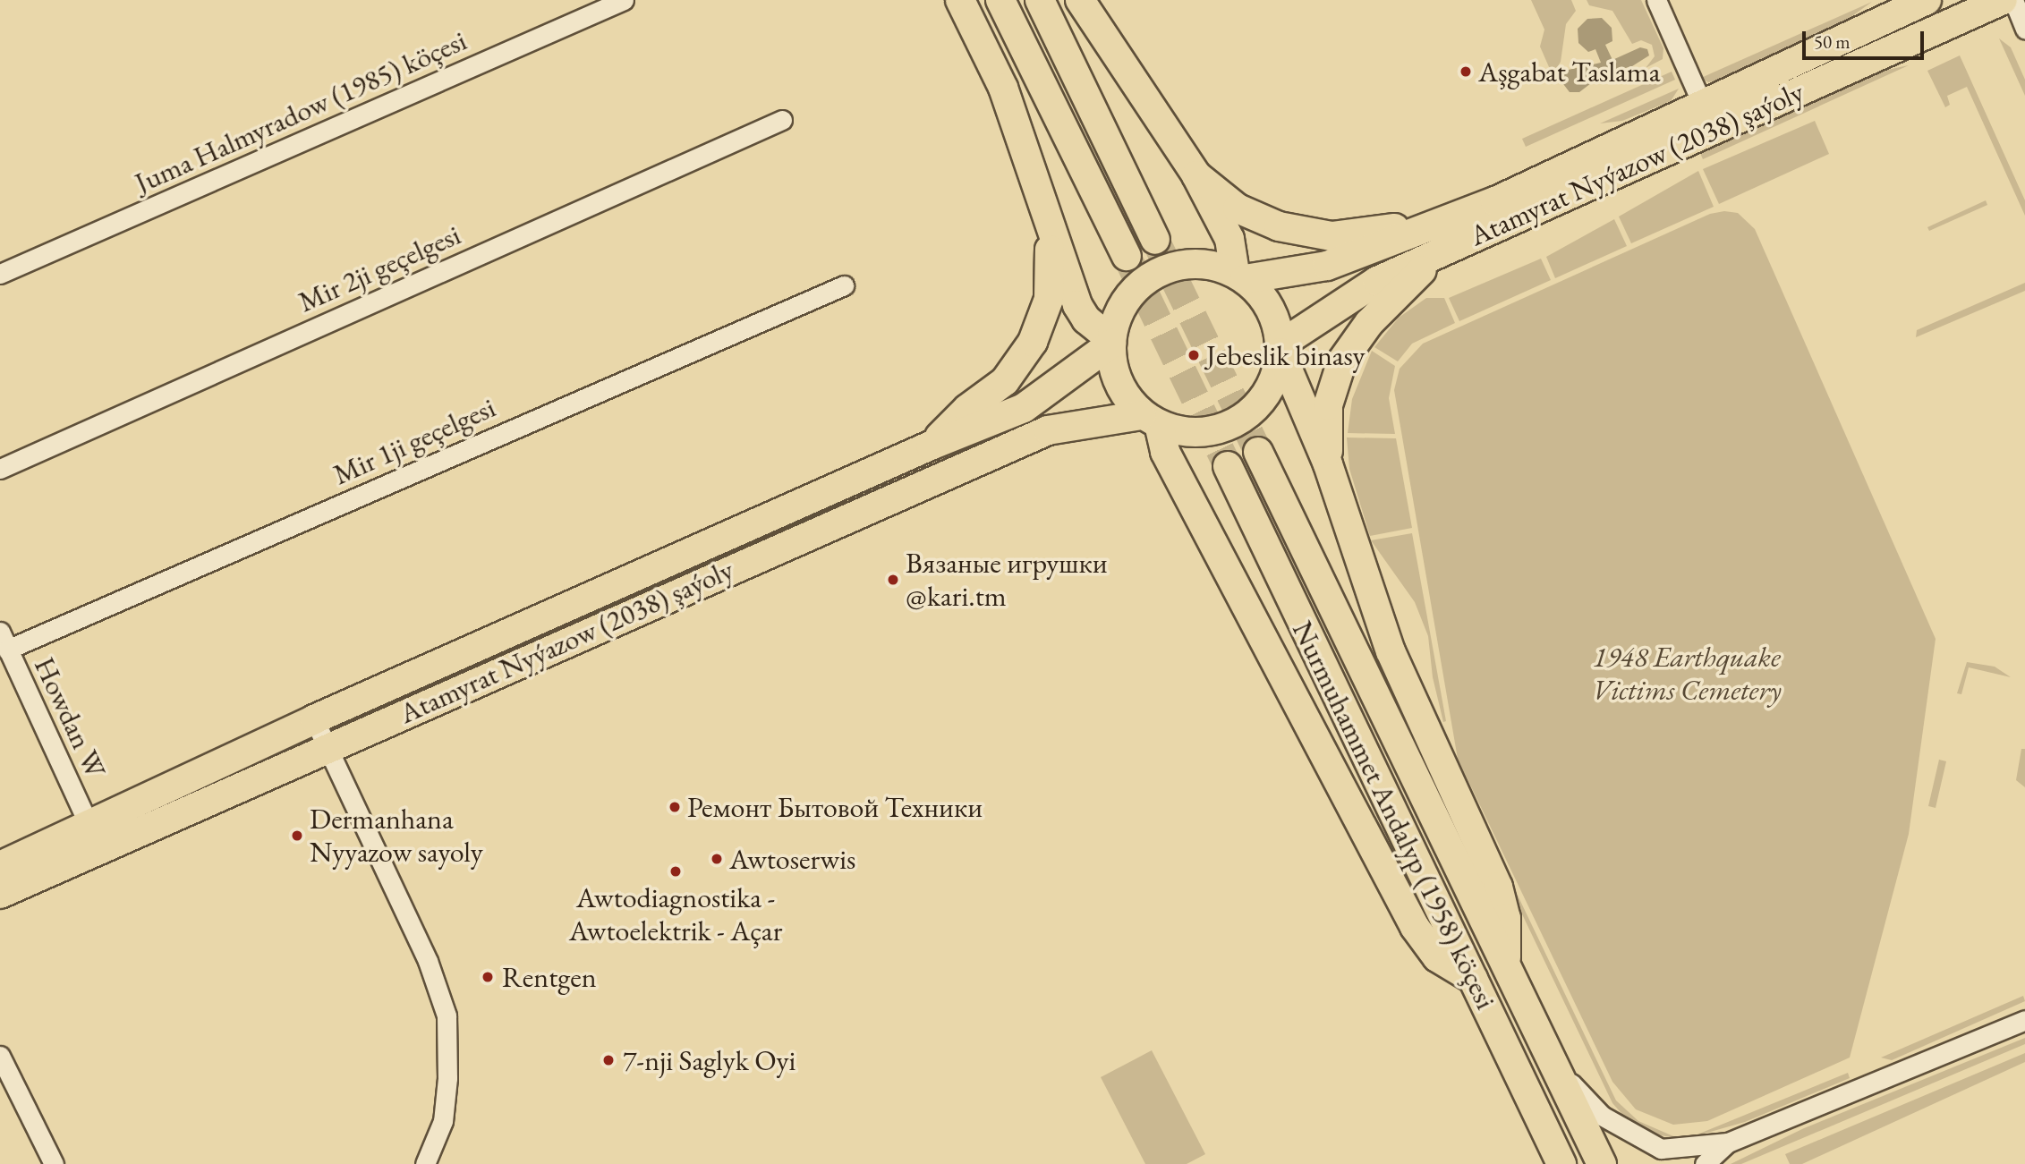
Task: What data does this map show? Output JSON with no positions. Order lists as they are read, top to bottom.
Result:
{
  "streets": {
    "main road": ["Atamyrat Nyýazow (2038) şaýoly", "Nurmuhammet Andalyp (1958) köçesi"],
    "street": [
      "Juma Halmyradow (1985) köçesi",
      "Mir 2ji geçelgesi",
      "Mir 1ji geçelgesi",
      "Howdan W"
    ]
  },
  "crossings": [
    ["Atamyrat Nyýazow (2038) şaýoly", "Howdan W"],
    ["Mir 1ji geçelgesi", "Howdan W"]
  ],
  "parks": ["1948 Earthquake Victims Cemetery"],
  "places": [
    "Aşgabat Taslama",
    "Jebeslik binasy",
    "Вязаные игрушки @kari.tm",
    "Ремонт Бытовой Техники",
    "Dermanhana Nyyazow sayoly",
    "Awtoserwis",
    "Awtodiagnostika - Awtoelektrik - Açar",
    "Rentgen",
    "7-nji Saglyk Oyi"
  ],
  "scale_bar": "50 m"
}
